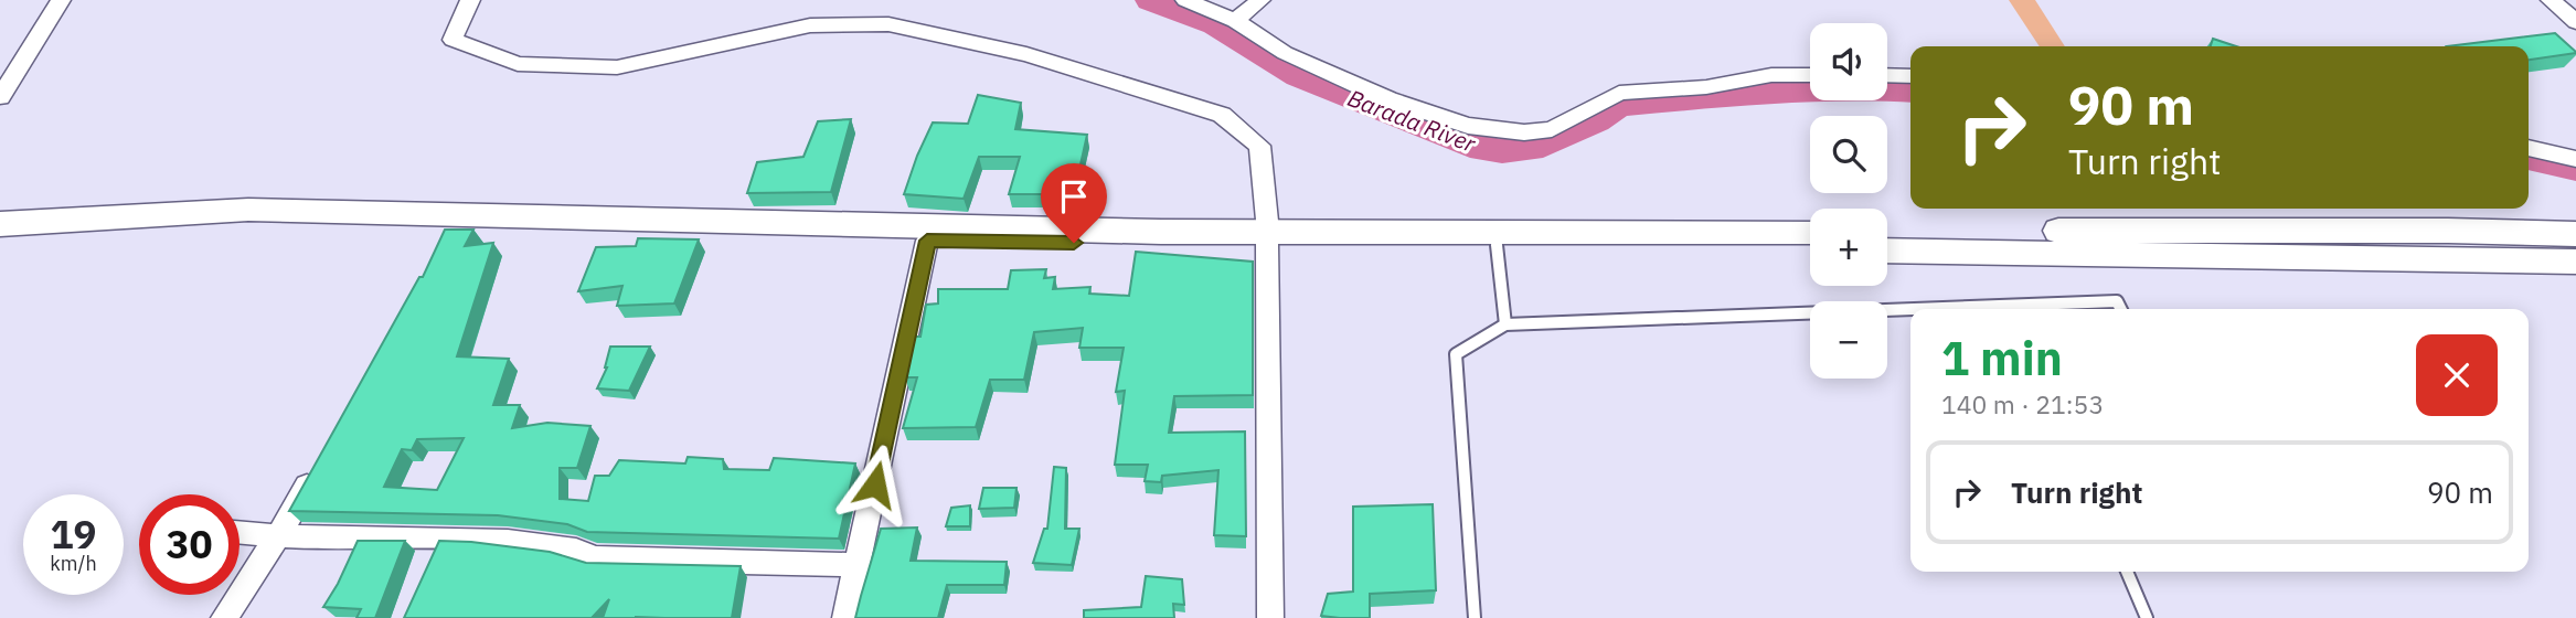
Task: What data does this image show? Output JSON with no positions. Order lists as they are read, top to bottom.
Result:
{
  "water": ["Barada River"],
  "page": {
    "map_buttons": ["+", "−"],
    "turn": ["90 m", "Turn right"],
    "heading": ["1 min", "140 m · 21:53"],
    "list": [
      {
        "name": "Turn right",
        "value": "90 m"
      }
    ],
    "speed": "19 km/h",
    "limit": "30"
  }
}
